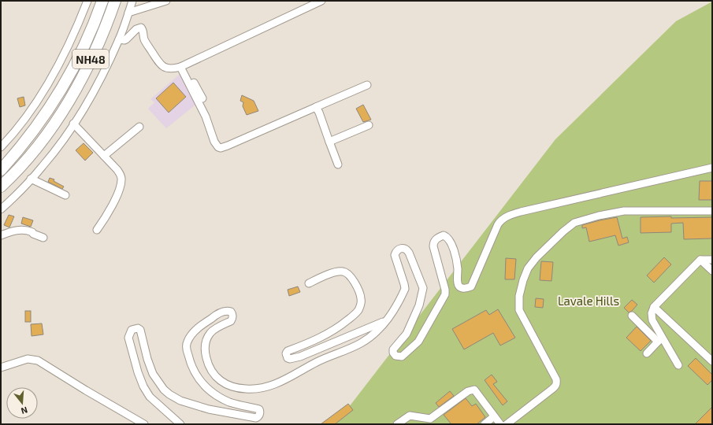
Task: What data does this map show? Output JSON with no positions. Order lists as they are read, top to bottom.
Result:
{
  "streets": {
    "highway": ["NH48"]
  },
  "parks": ["Lavale Hills"],
  "north": "bottom"
}
